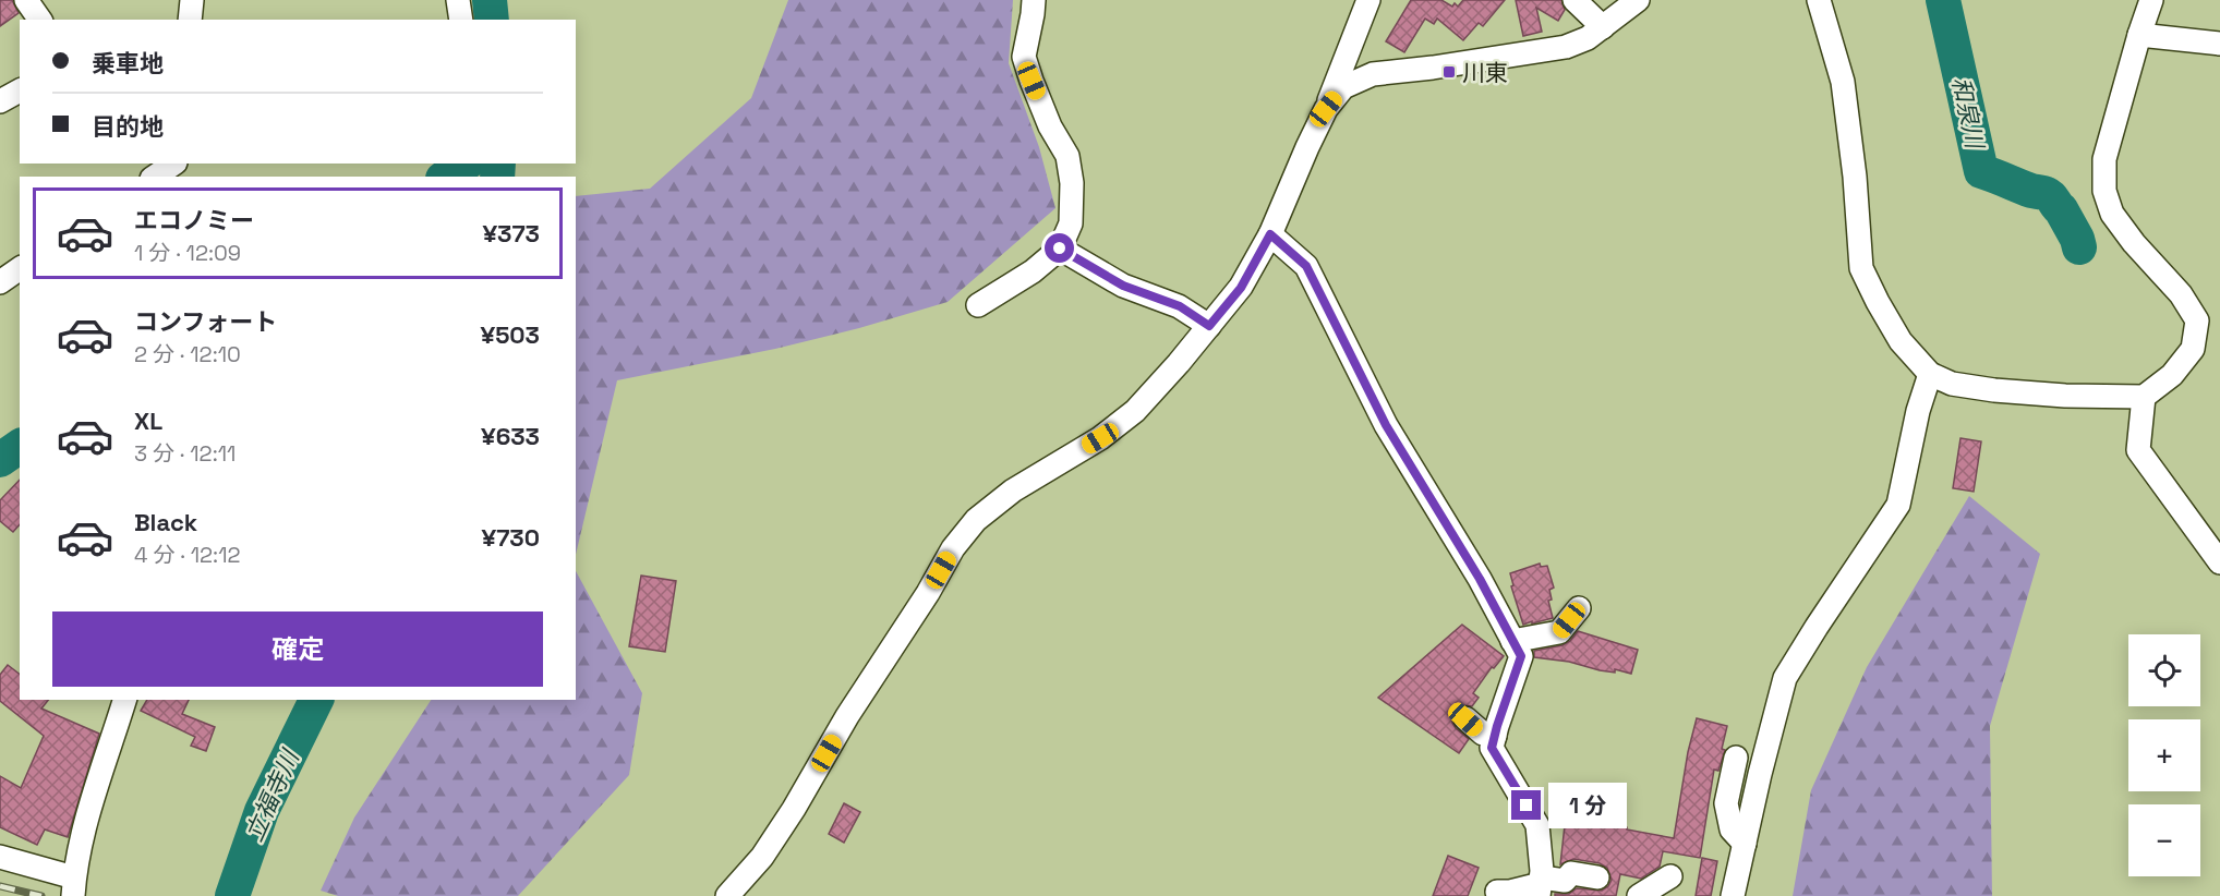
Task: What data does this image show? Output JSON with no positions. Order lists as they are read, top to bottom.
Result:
{
  "water": ["和泉川", "立福寺川"],
  "places": {
    "transit": ["川東"]
  },
  "page": {
    "banner": ["乗車地", "目的地"],
    "list": [
      {
        "name": "エコノミー",
        "note": "1 分 · 12:09",
        "value": "¥373"
      },
      {
        "name": "コンフォート",
        "note": "2 分 · 12:10",
        "value": "¥503"
      },
      {
        "name": "XL",
        "note": "3 分 · 12:11",
        "value": "¥633"
      },
      {
        "name": "Black",
        "note": "4 分 · 12:12",
        "value": "¥730"
      }
    ],
    "buttons": "確定",
    "map_buttons": ["+", "−"],
    "bubble": "1 分"
  }
}
